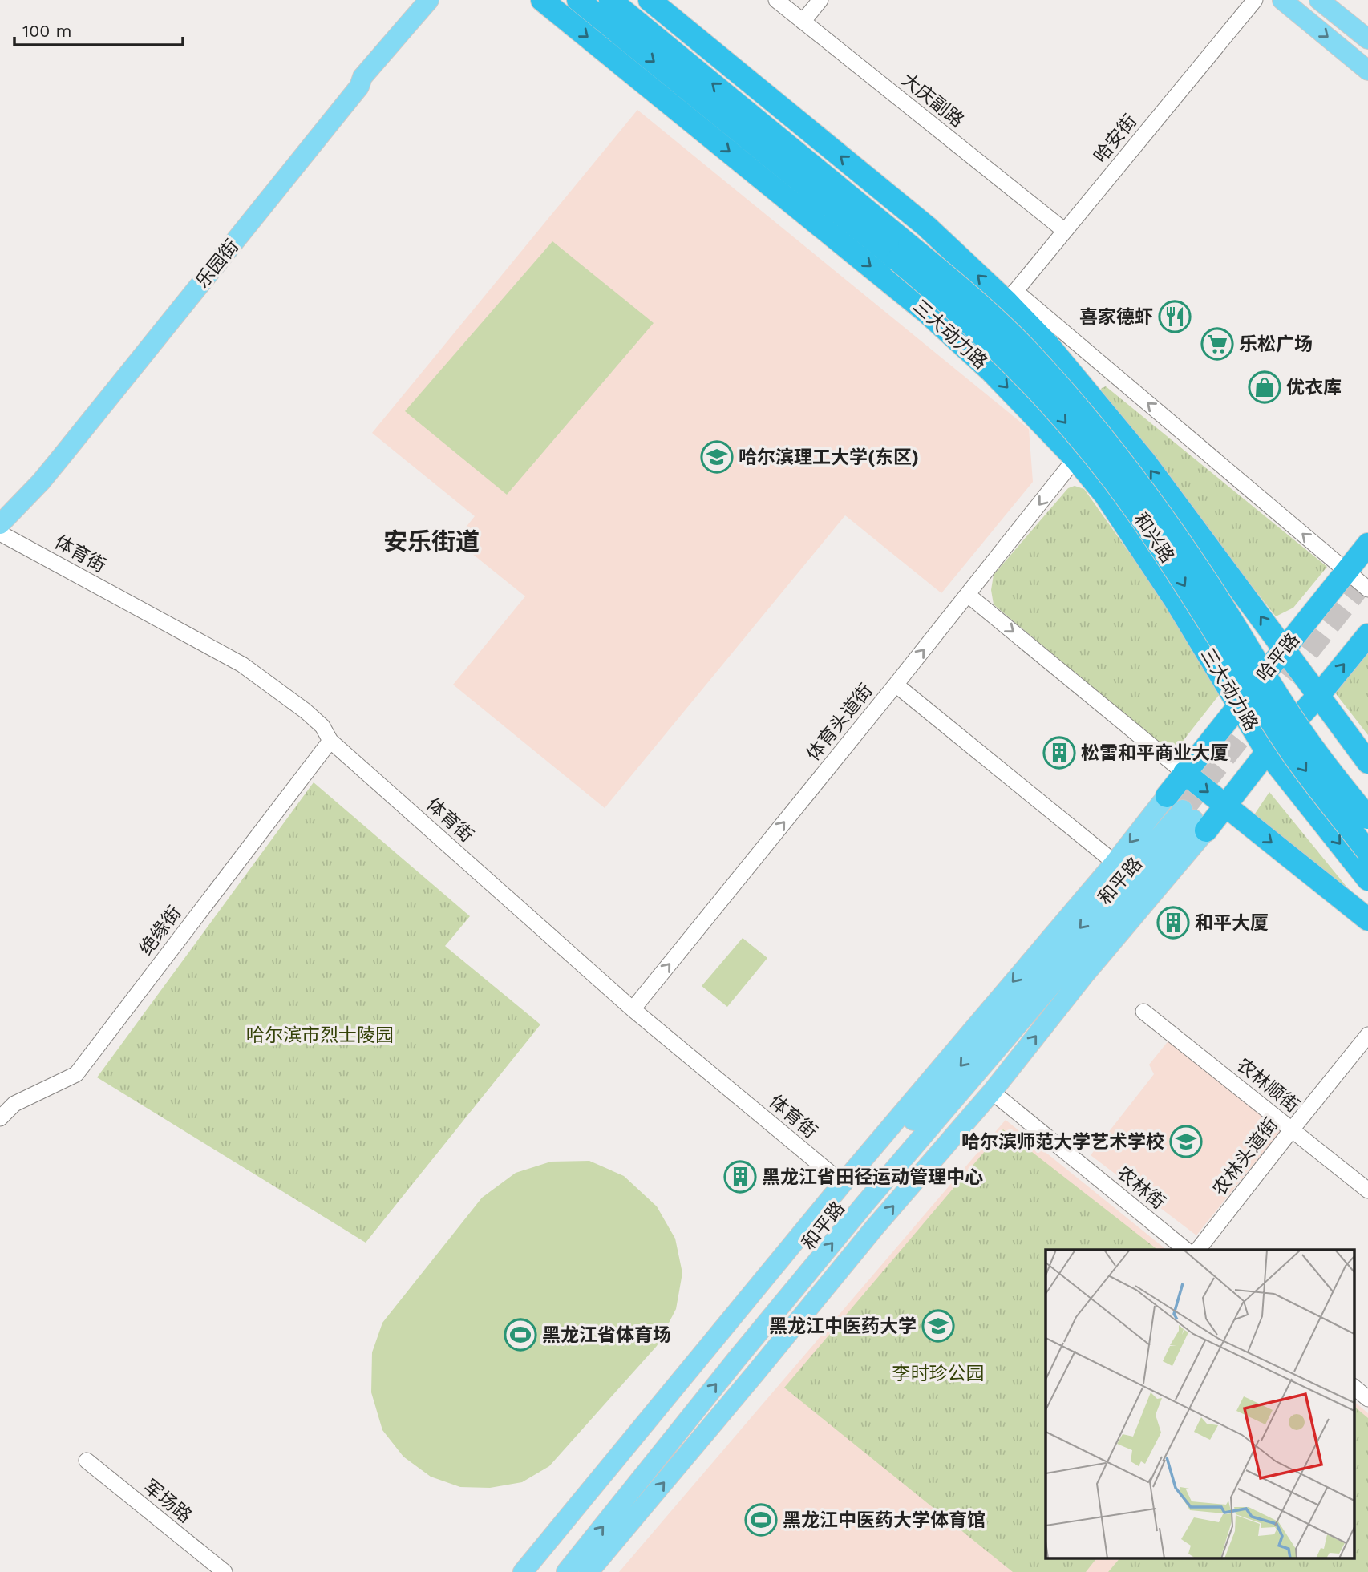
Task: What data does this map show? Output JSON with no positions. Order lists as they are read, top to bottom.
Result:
{
  "streets": {
    "highway": ["三大动力路", "和兴路", "哈平路"],
    "main road": ["乐园街", "和平路"],
    "street": [
      "大庆副路",
      "哈安街",
      "体育街",
      "体育头道街",
      "绝缘街",
      "农林顺街",
      "农林头道街",
      "农林街",
      "军场路"
    ]
  },
  "crossings": [
    ["大庆副路", "哈安街"],
    ["三大动力路", "哈平路"],
    ["三大动力路", "体育头道街"],
    ["体育街", "体育头道街"],
    ["体育街", "绝缘街"],
    ["哈平路", "和平路"],
    ["农林顺街", "农林头道街"]
  ],
  "districts": ["安乐街道"],
  "parks": ["哈尔滨市烈士陵园", "李时珍公园"],
  "places": {
    "restaurant": ["喜家德虾"],
    "supermarket": ["乐松广场"],
    "shop": ["优衣库"],
    "school or university": ["哈尔滨理工大学(东区)", "哈尔滨师范大学艺术学校", "黑龙江中医药大学"],
    "building": ["松雷和平商业大厦", "和平大厦", "黑龙江省田径运动管理中心"],
    "sports": ["黑龙江省体育场", "黑龙江中医药大学体育馆"]
  },
  "scale_bar": "100 m"
}
